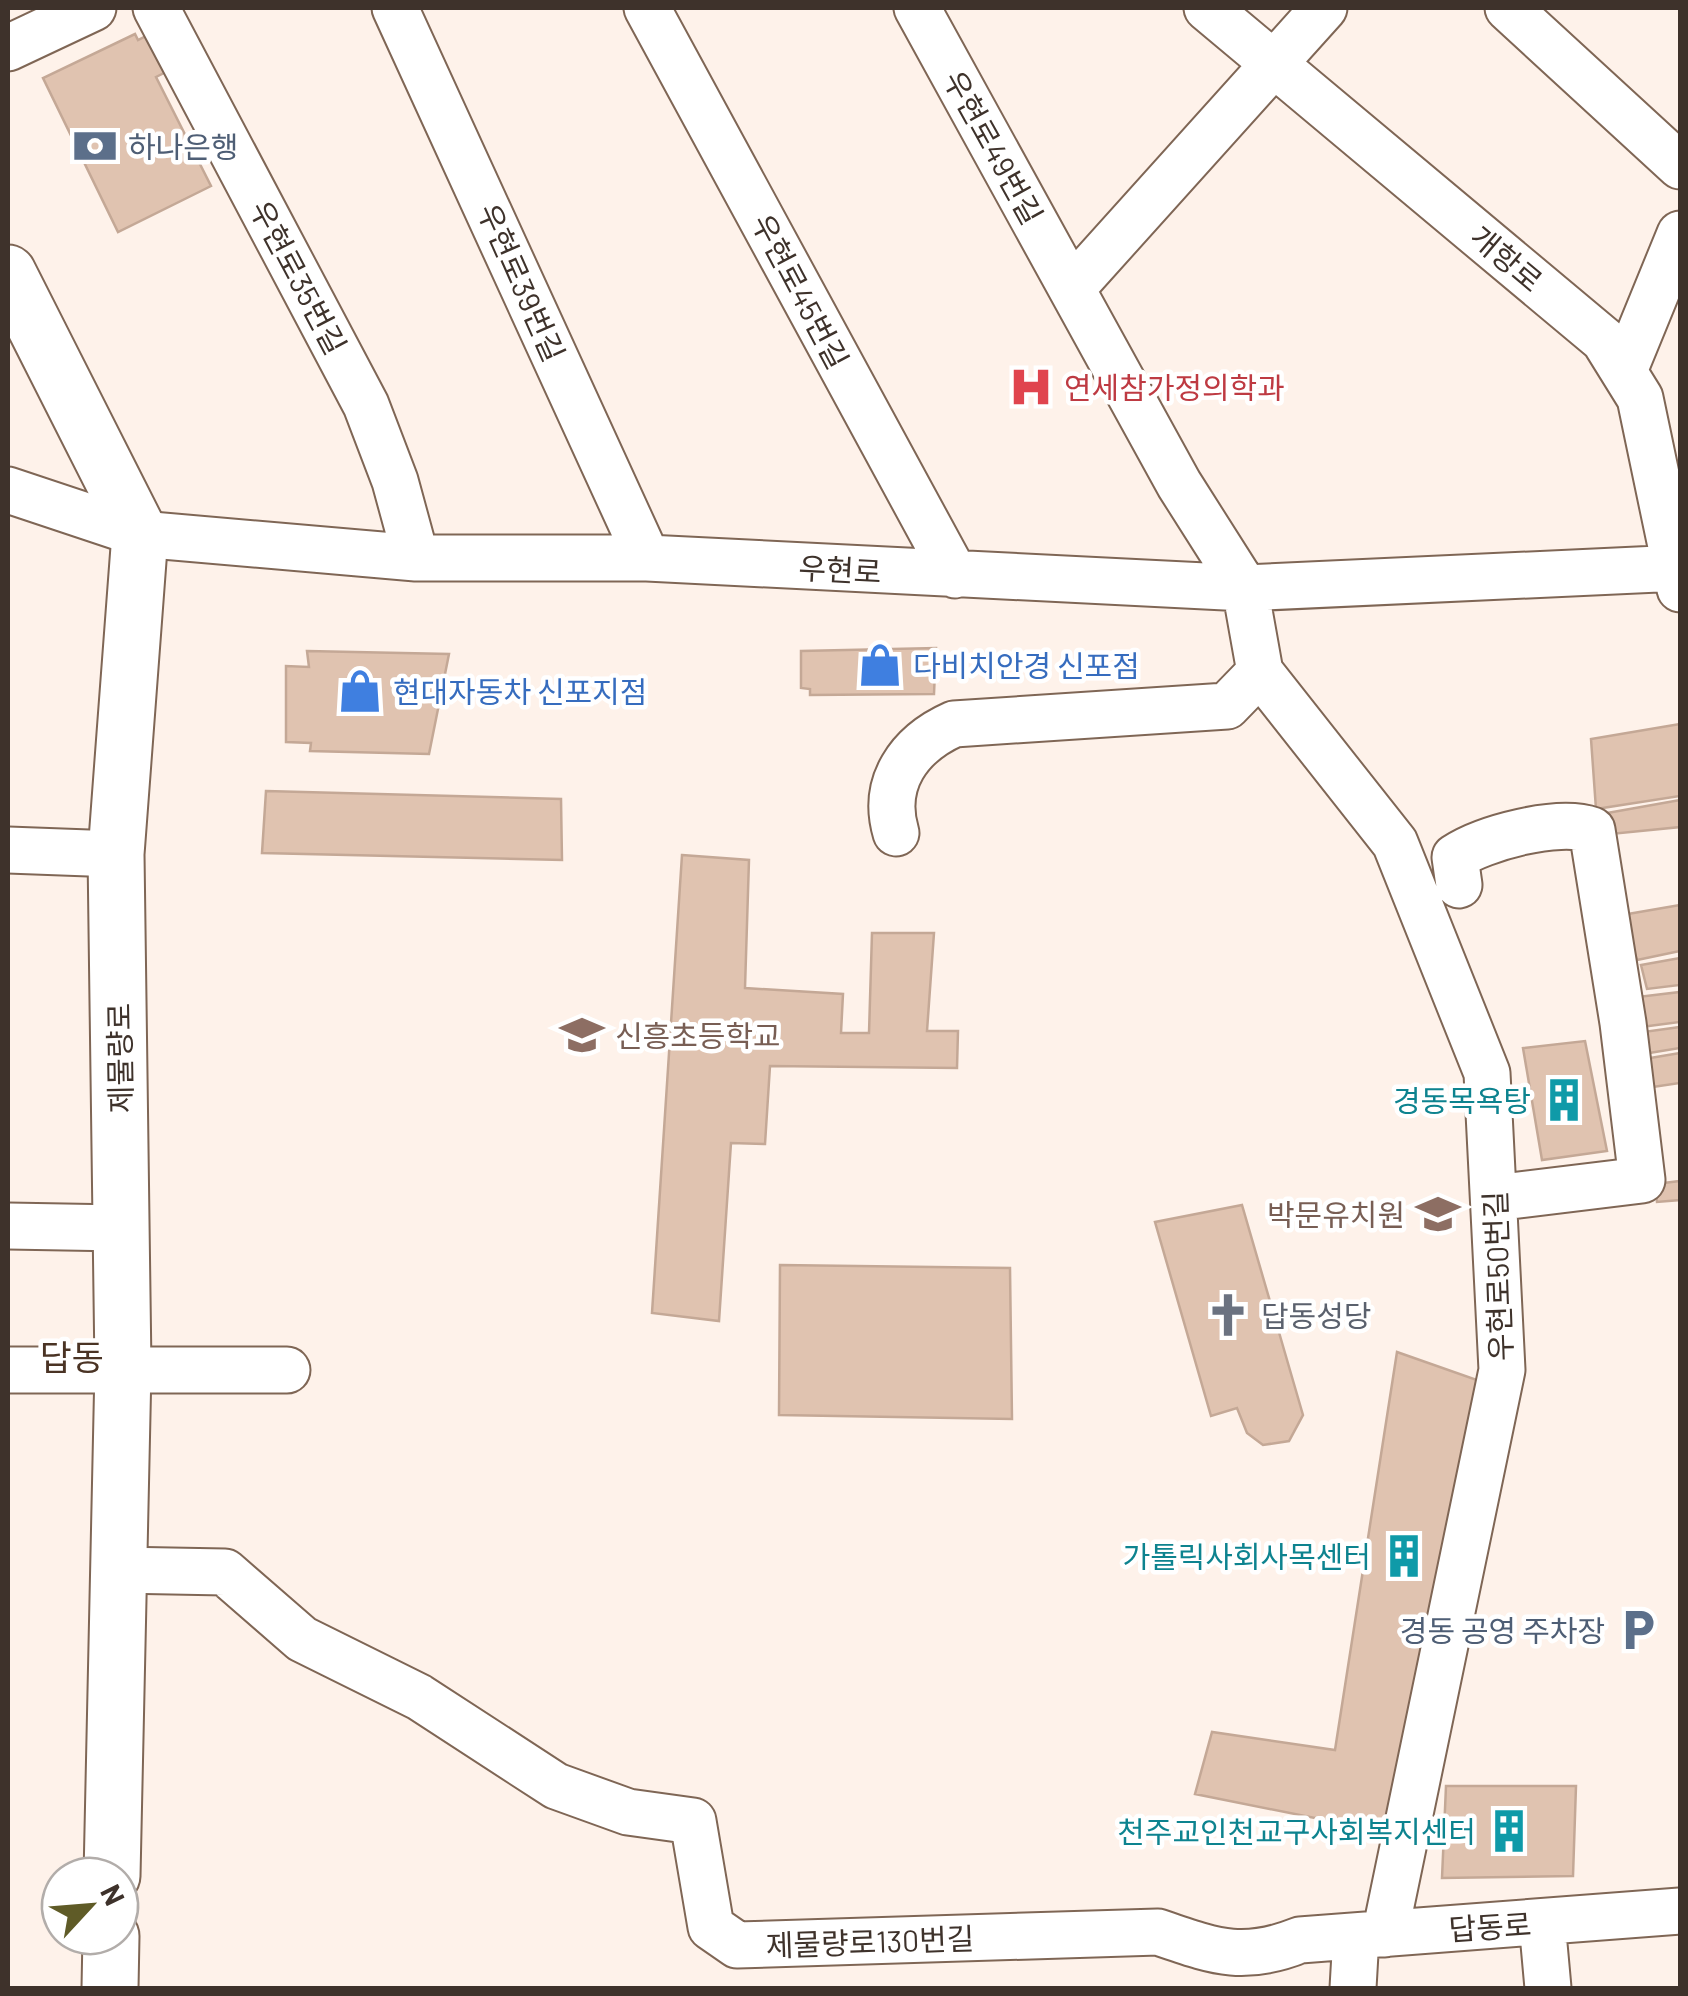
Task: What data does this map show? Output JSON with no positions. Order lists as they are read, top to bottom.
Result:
{
  "streets": {
    "main road": ["제물량로"],
    "street": [
      "우현로49번길",
      "개항로",
      "우현로35번길",
      "우현로39번길",
      "우현로45번길",
      "우현로",
      "우현로50번길",
      "답동로",
      "제물량로130번길"
    ]
  },
  "crossings": [
    ["우현로49번길", "우현로"],
    ["개항로", "우현로"],
    ["우현로35번길", "우현로"],
    ["우현로39번길", "우현로"],
    ["우현로45번길", "우현로"],
    ["우현로", "제물량로"],
    ["제물량로", "제물량로130번길"],
    ["우현로50번길", "답동로"],
    ["답동로", "제물량로130번길"]
  ],
  "districts": ["답동"],
  "places": {
    "bank": ["하나은행"],
    "hospital": ["연세참가정의학과"],
    "shop": ["다비치안경 신포점", "현대자동차 신포지점"],
    "school or university": ["신흥초등학교", "박문유치원"],
    "building": ["경동목욕탕", "가톨릭사회사목센터", "천주교인천교구사회복지센터"],
    "church": ["답동성당"],
    "parking": ["경동 공영 주차장"]
  },
  "north": "top right"
}
